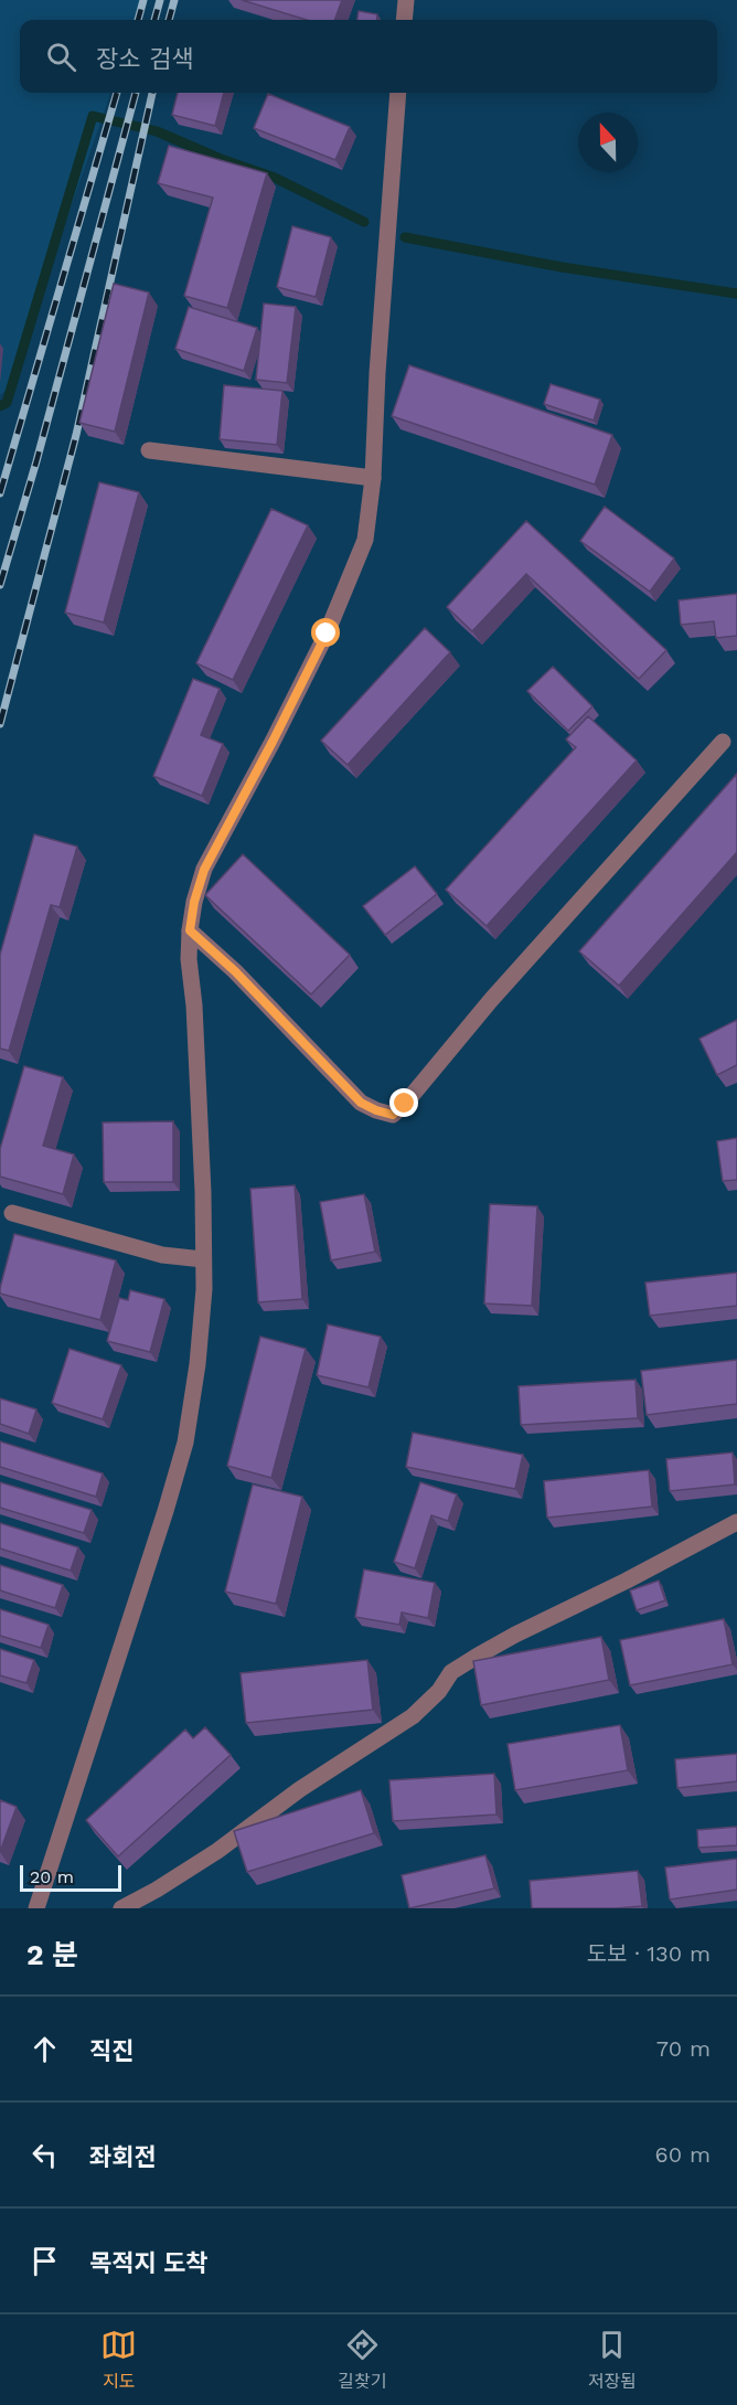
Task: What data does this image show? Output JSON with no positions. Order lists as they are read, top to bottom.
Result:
{
  "scale_bar": "20 m",
  "north": "top",
  "page": {
    "search": "장소 검색",
    "scale": "20 m",
    "heading": ["2 분", "도보 · 130 m"],
    "list": [
      ["직진", "70 m"],
      ["좌회전", "60 m"],
      "목적지 도착"
    ],
    "nav": ["지도", "길찾기", "저장됨"]
  }
}
